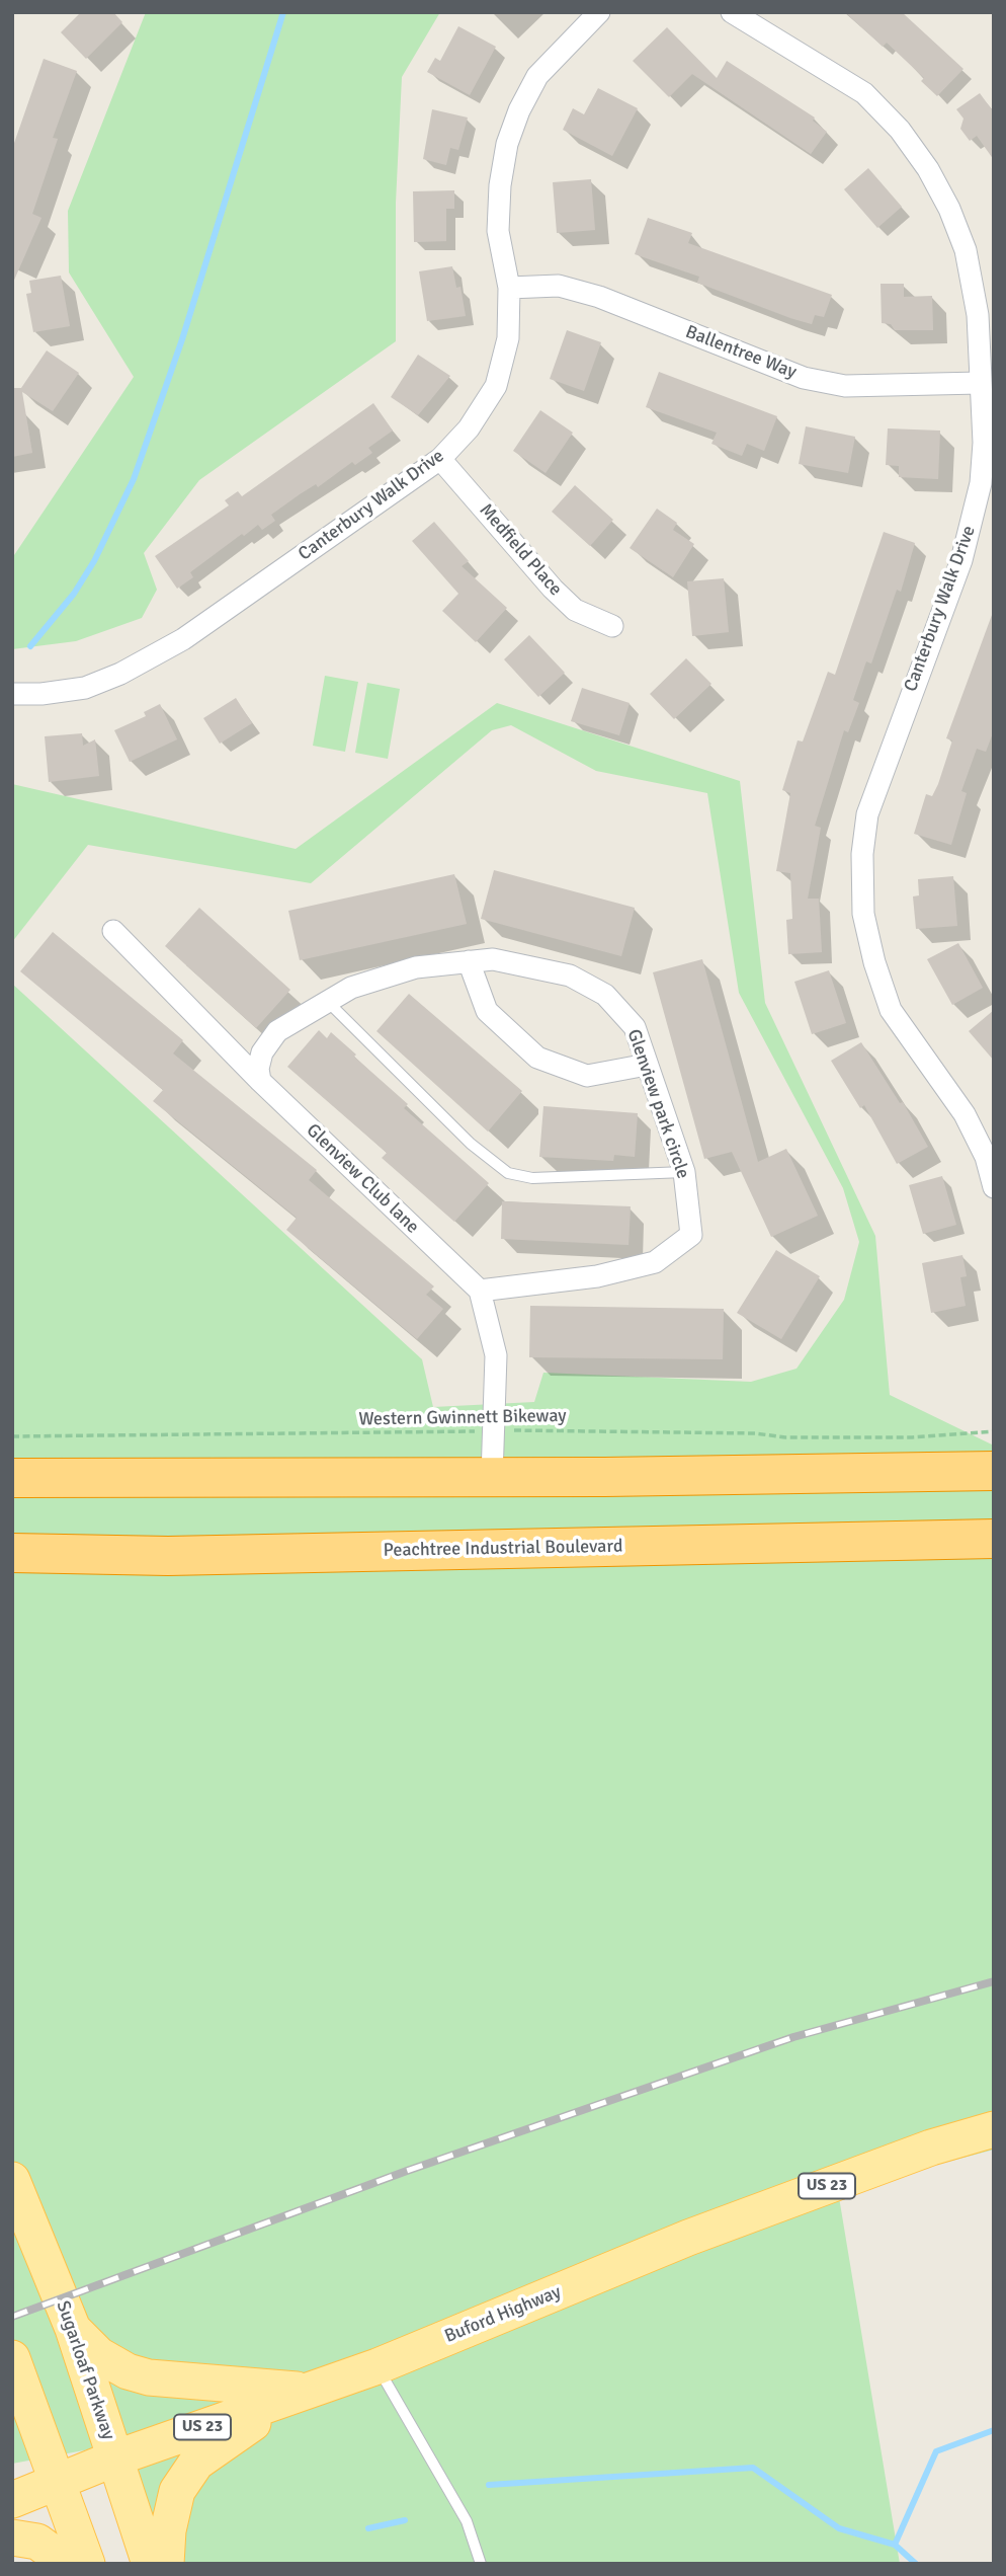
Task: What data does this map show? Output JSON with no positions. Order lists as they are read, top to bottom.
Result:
{
  "streets": {
    "highway": ["Peachtree Industrial Boulevard"],
    "main road": ["US 23", "Buford Highway", "Sugarloaf Parkway"],
    "street": [
      "Ballentree Way",
      "Canterbury Walk Drive",
      "Medfield Place",
      "Glenview park circle",
      "Glenview Club lane"
    ],
    "path": ["Western Gwinnett Bikeway"]
  },
  "crossings": [
    ["Ballentree Way", "Canterbury Walk Drive"],
    ["Canterbury Walk Drive", "Medfield Place"],
    ["Glenview park circle", "Glenview Club lane"],
    ["Buford Highway", "Sugarloaf Parkway"]
  ]
}
